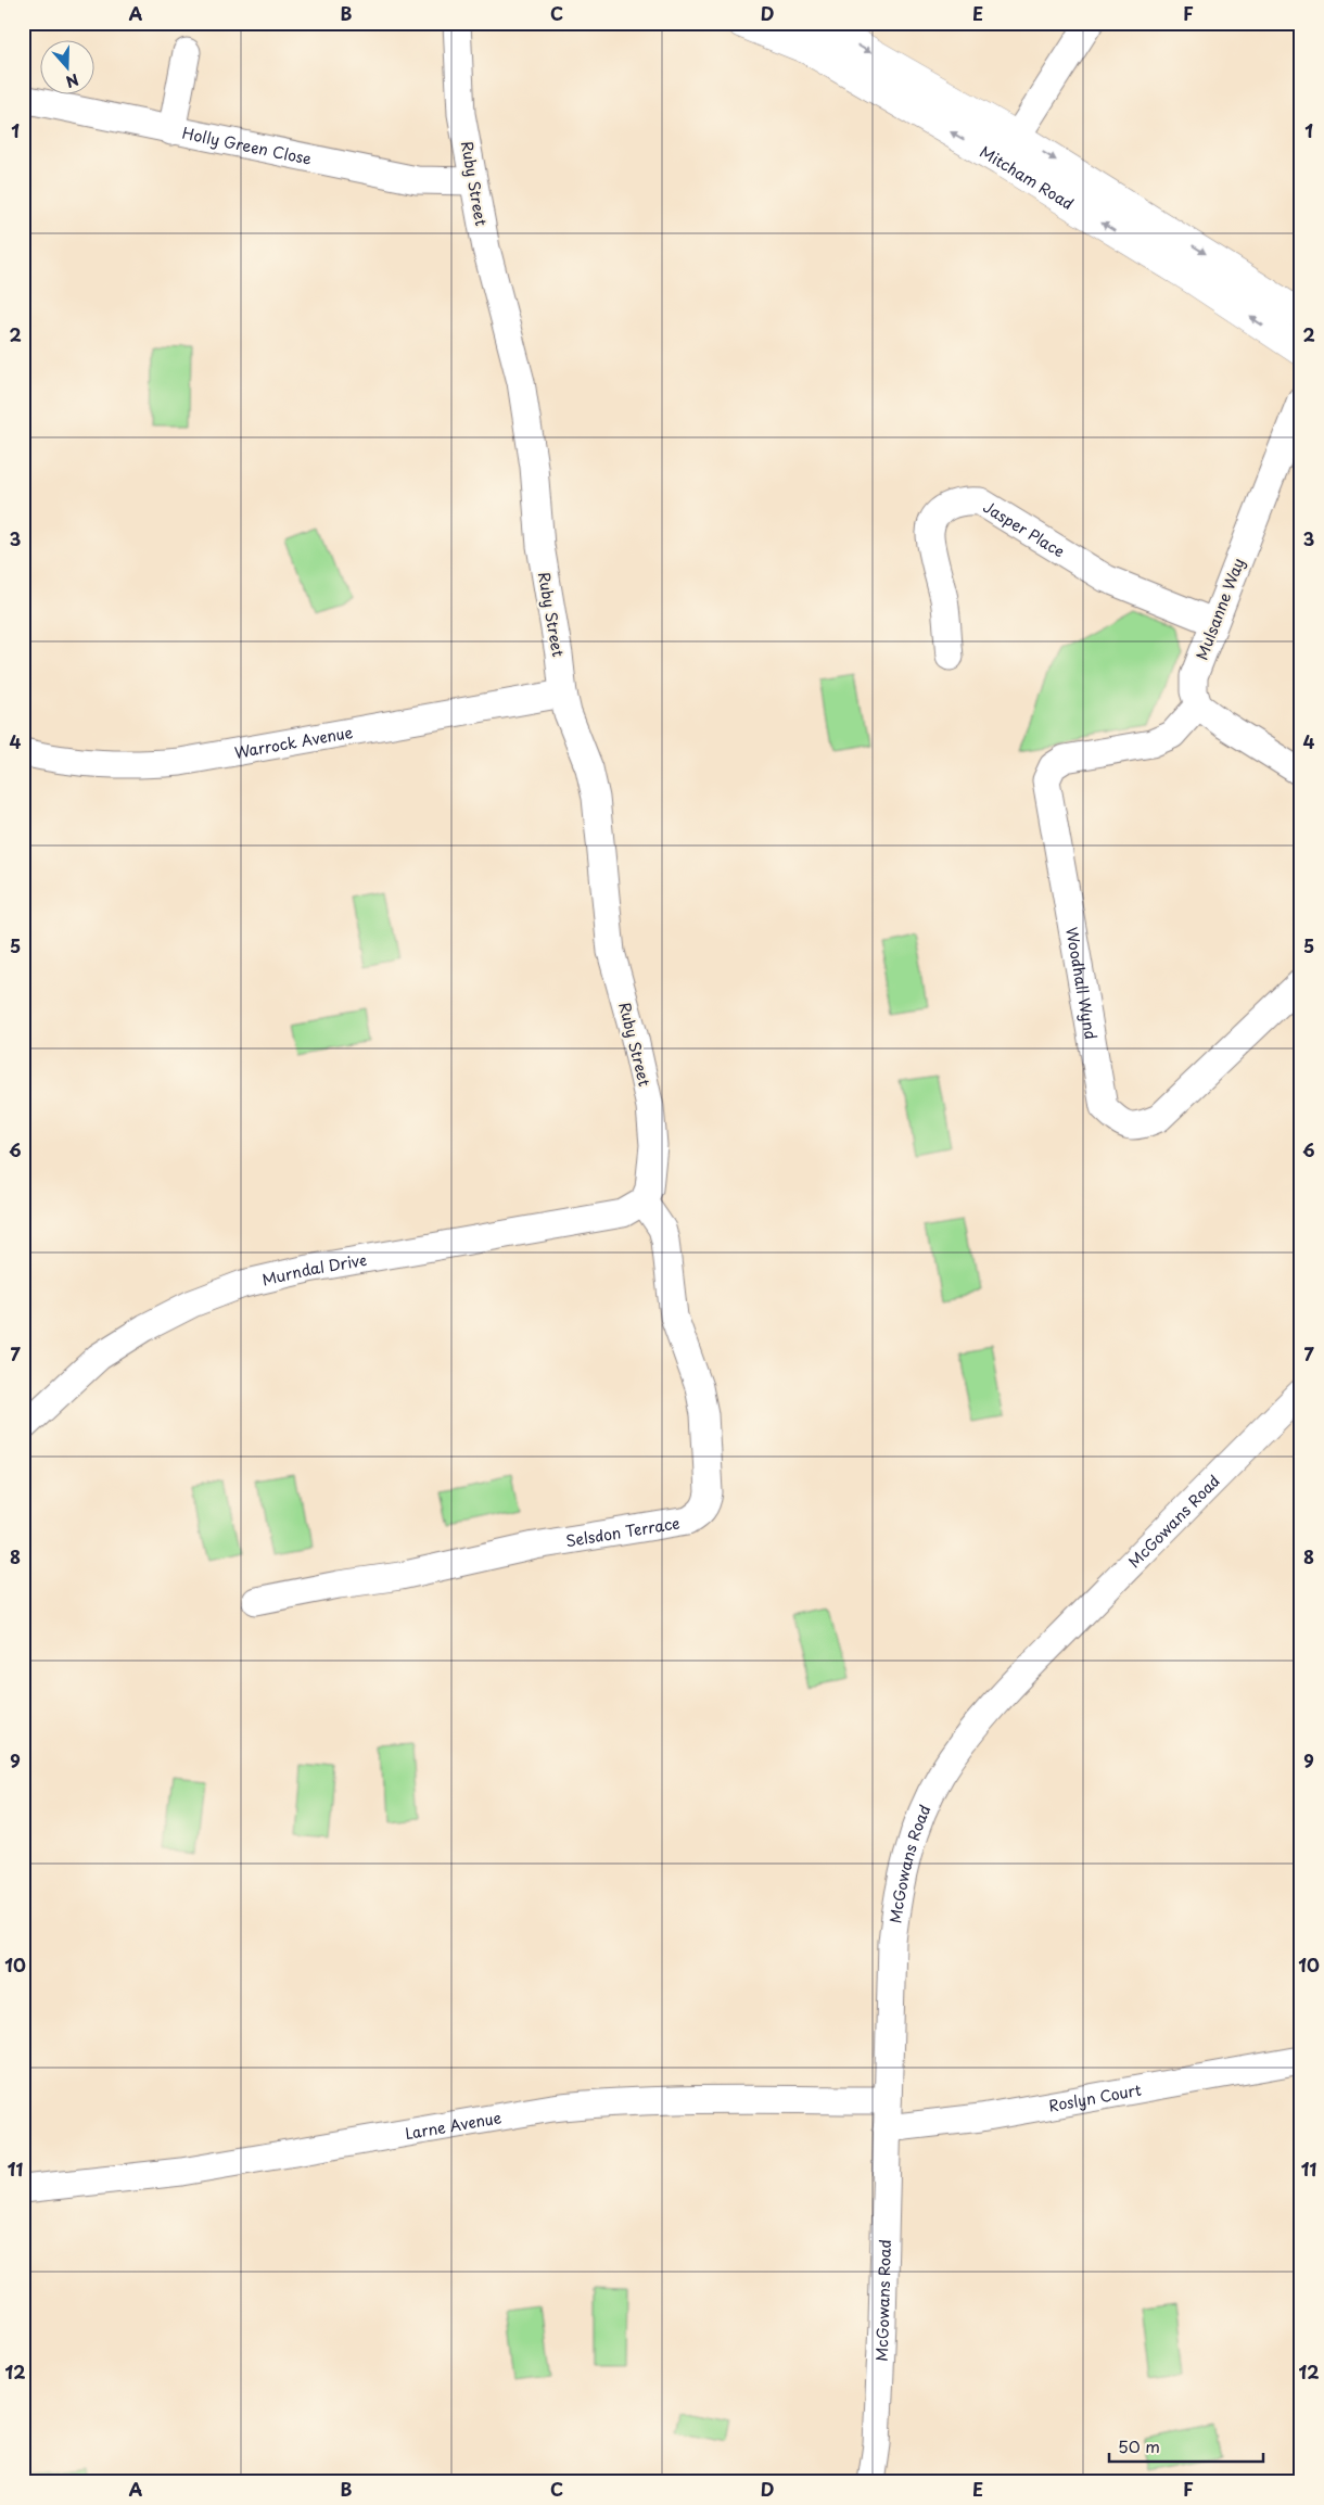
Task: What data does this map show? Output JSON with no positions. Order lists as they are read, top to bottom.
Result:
{
  "streets": {
    "main road": ["Mitcham Road"],
    "street": [
      "Holly Green Close",
      "Ruby Street",
      "Jasper Place",
      "Mulsanne Way",
      "Warrock Avenue",
      "Woodhall Wynd",
      "Murndal Drive",
      "McGowans Road",
      "Selsdon Terrace",
      "Roslyn Court",
      "Larne Avenue"
    ]
  },
  "crossings": [
    ["Holly Green Close", "Ruby Street"],
    ["Ruby Street", "Warrock Avenue"],
    ["Ruby Street", "Murndal Drive"],
    ["Ruby Street", "Selsdon Terrace"],
    ["Jasper Place", "Mulsanne Way"],
    ["Mulsanne Way", "Woodhall Wynd"],
    ["Murndal Drive", "Selsdon Terrace"],
    ["McGowans Road", "Roslyn Court"],
    ["McGowans Road", "Larne Avenue"]
  ],
  "scale_bar": "50 m",
  "north": "bottom",
  "grid": {
    "columns": [
      "A",
      "B",
      "C",
      "D",
      "E",
      "F"
    ],
    "rows": [
      "1",
      "2",
      "3",
      "4",
      "5",
      "6",
      "7",
      "8",
      "9",
      "10",
      "11",
      "12"
    ]
  }
}
